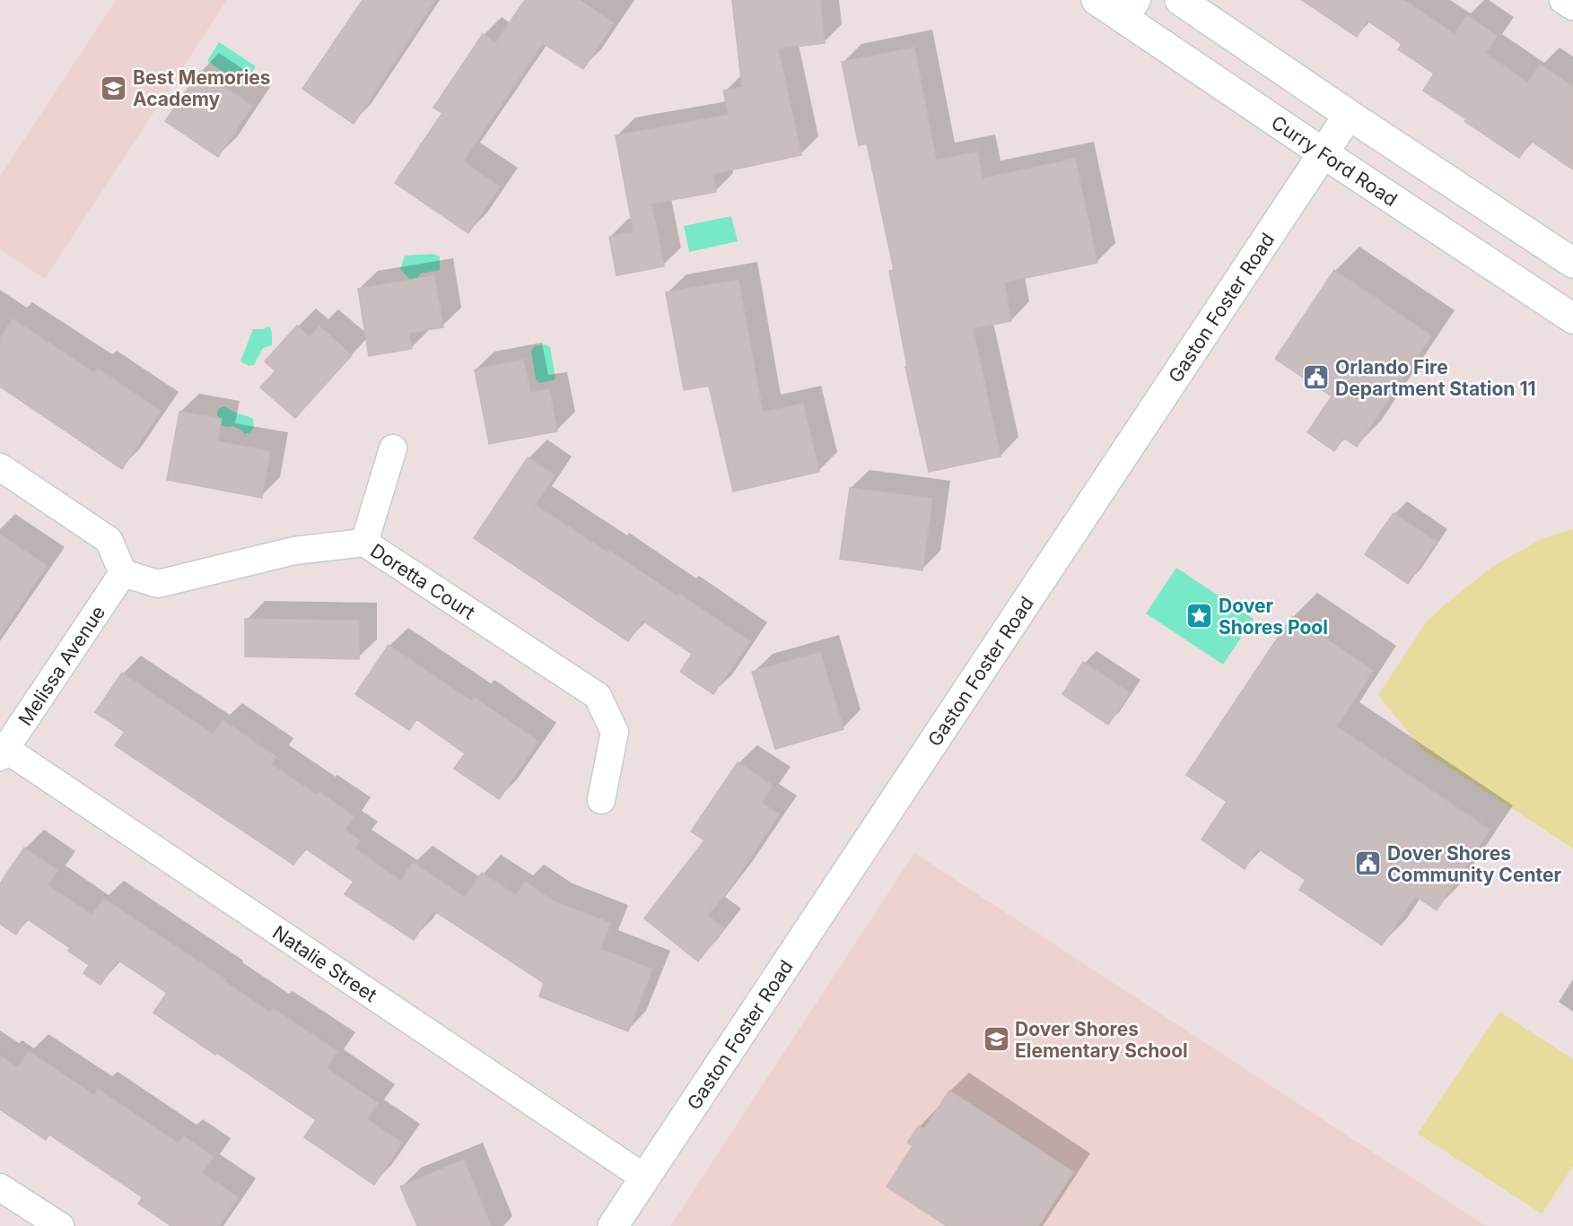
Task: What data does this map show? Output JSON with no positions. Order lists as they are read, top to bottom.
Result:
{
  "streets": {
    "street": [
      "Curry Ford Road",
      "Gaston Foster Road",
      "Doretta Court",
      "Melissa Avenue",
      "Natalie Street"
    ]
  },
  "crossings": [
    ["Curry Ford Road", "Gaston Foster Road"],
    ["Gaston Foster Road", "Natalie Street"],
    ["Doretta Court", "Melissa Avenue"],
    ["Melissa Avenue", "Natalie Street"]
  ],
  "places": {
    "school or university": ["Best Memories Academy", "Dover Shores Elementary School"],
    "public building": ["Orlando Fire Department Station 11", "Dover Shores Community Center"],
    "place": ["Dover Shores Pool"]
  }
}
